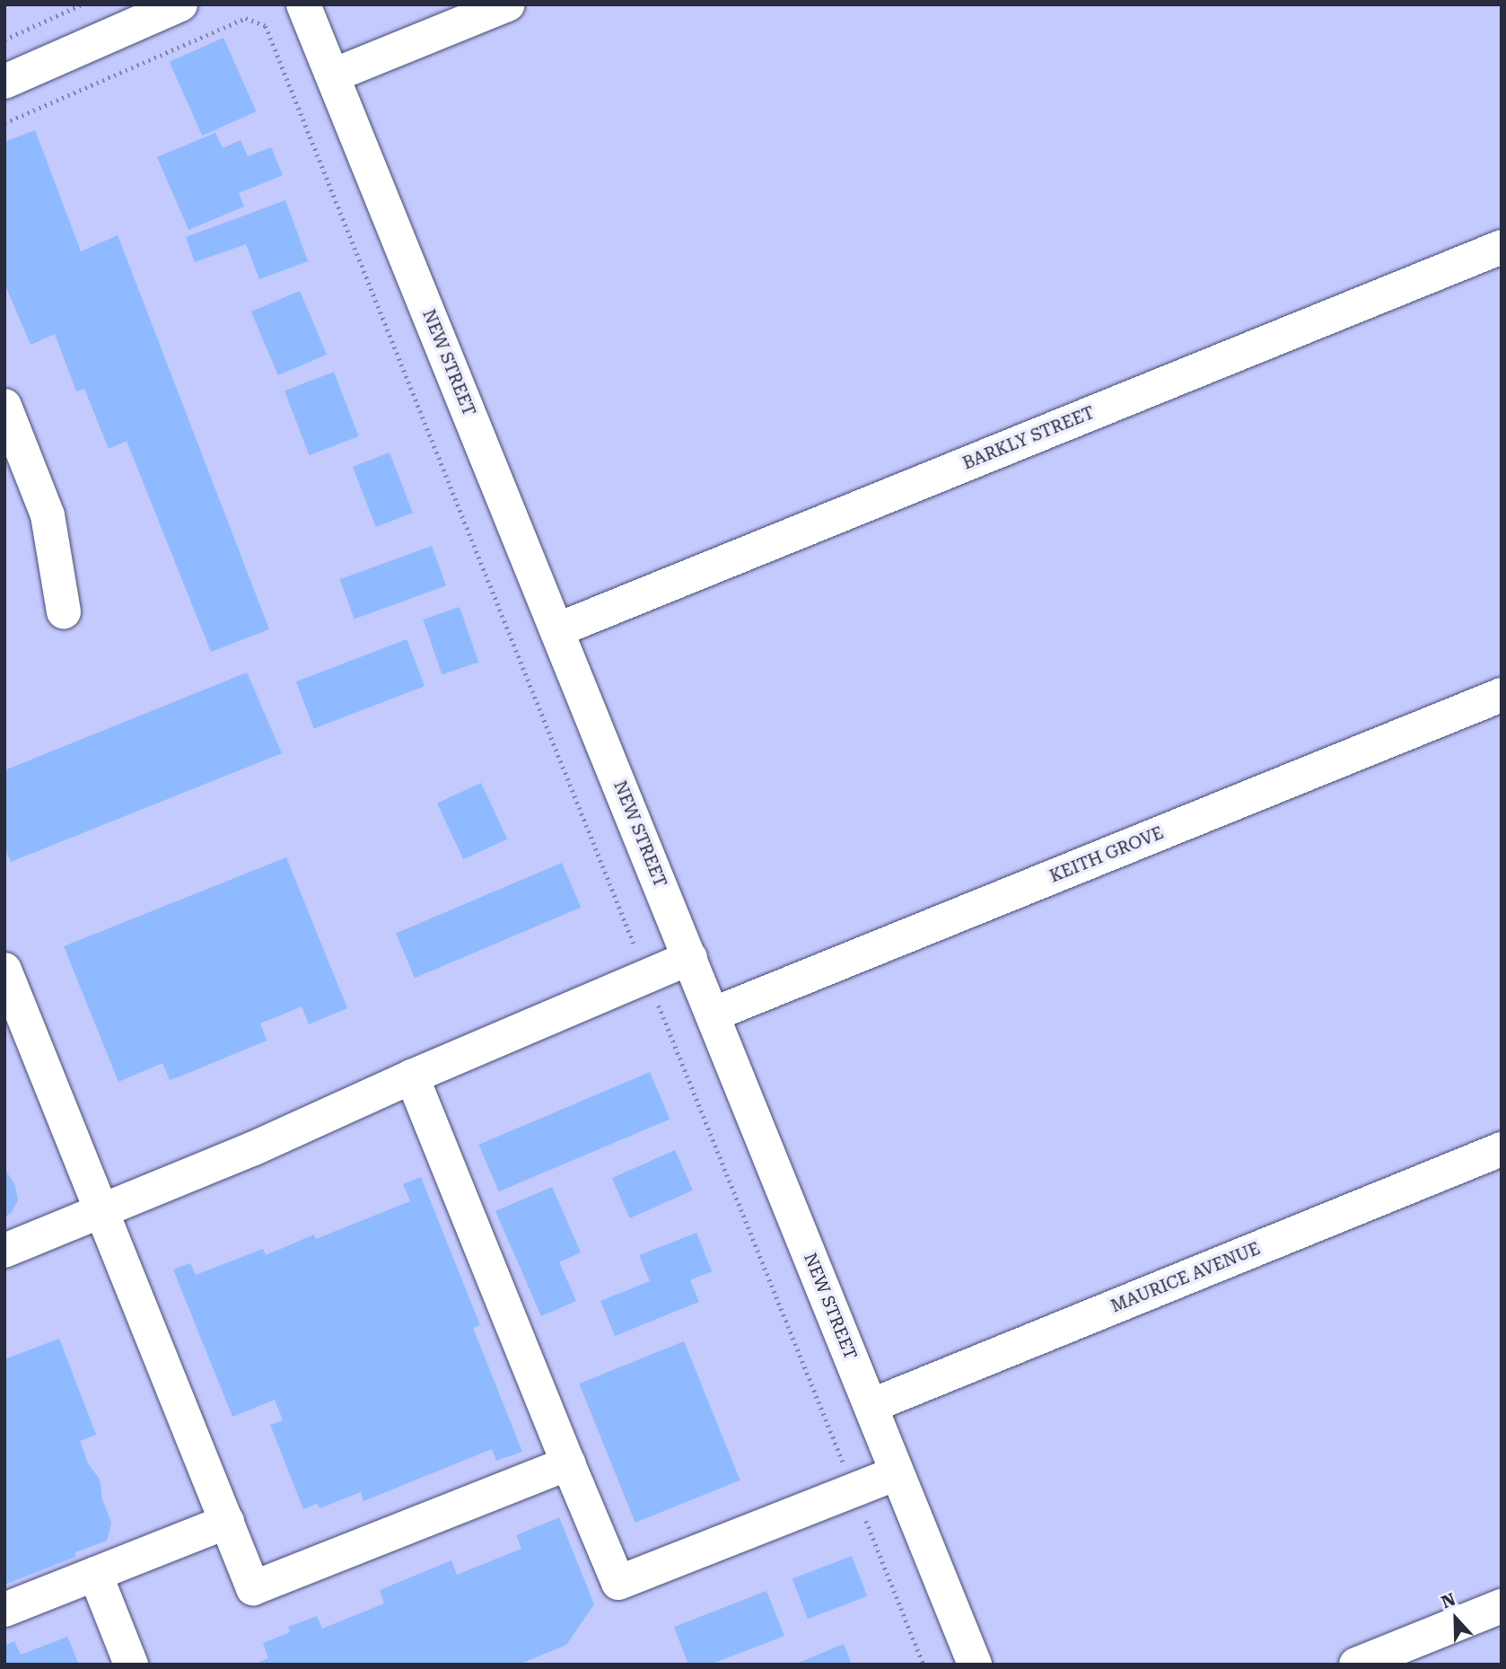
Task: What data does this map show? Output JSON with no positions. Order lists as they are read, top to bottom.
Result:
{
  "streets": {
    "street": [
      "NEW STREET",
      "BARKLY STREET",
      "KEITH GROVE",
      "MAURICE AVENUE"
    ]
  },
  "crossings": [
    ["NEW STREET", "BARKLY STREET"],
    ["NEW STREET", "KEITH GROVE"],
    ["NEW STREET", "MAURICE AVENUE"]
  ],
  "north": "top"
}
